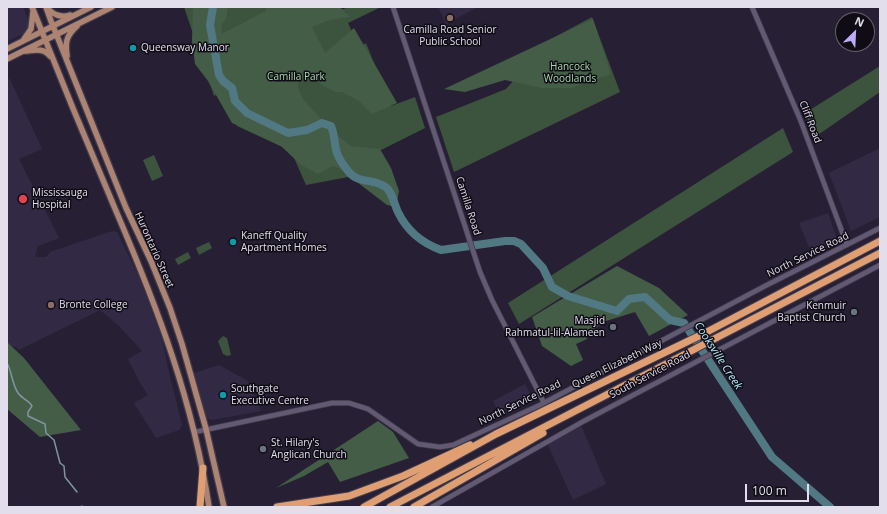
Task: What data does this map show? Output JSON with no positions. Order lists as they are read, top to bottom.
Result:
{
  "streets": {
    "highway": ["Queen Elizabeth Way"],
    "main road": ["Hurontario Street"],
    "street": [
      "Cliff Road",
      "Camilla Road",
      "North Service Road",
      "South Service Road"
    ]
  },
  "crossings": [
    ["Cliff Road", "North Service Road"],
    ["Camilla Road", "North Service Road"],
    ["Hurontario Street", "North Service Road"]
  ],
  "water": ["Cooksville Creek"],
  "parks": ["Hancock Woodlands", "Camilla Park"],
  "places": [
    "Camilla Road Senior Public School",
    "Queensway Manor",
    "Mississauga Hospital",
    "Kaneff Quality Apartment Homes",
    "Bronte College",
    "Kenmuir Baptist Church",
    "Masjid Rahmatul-lil-Alameen",
    "Southgate Executive Centre",
    "St. Hilary's Anglican Church"
  ],
  "scale_bar": "100 m",
  "north": "top right"
}
